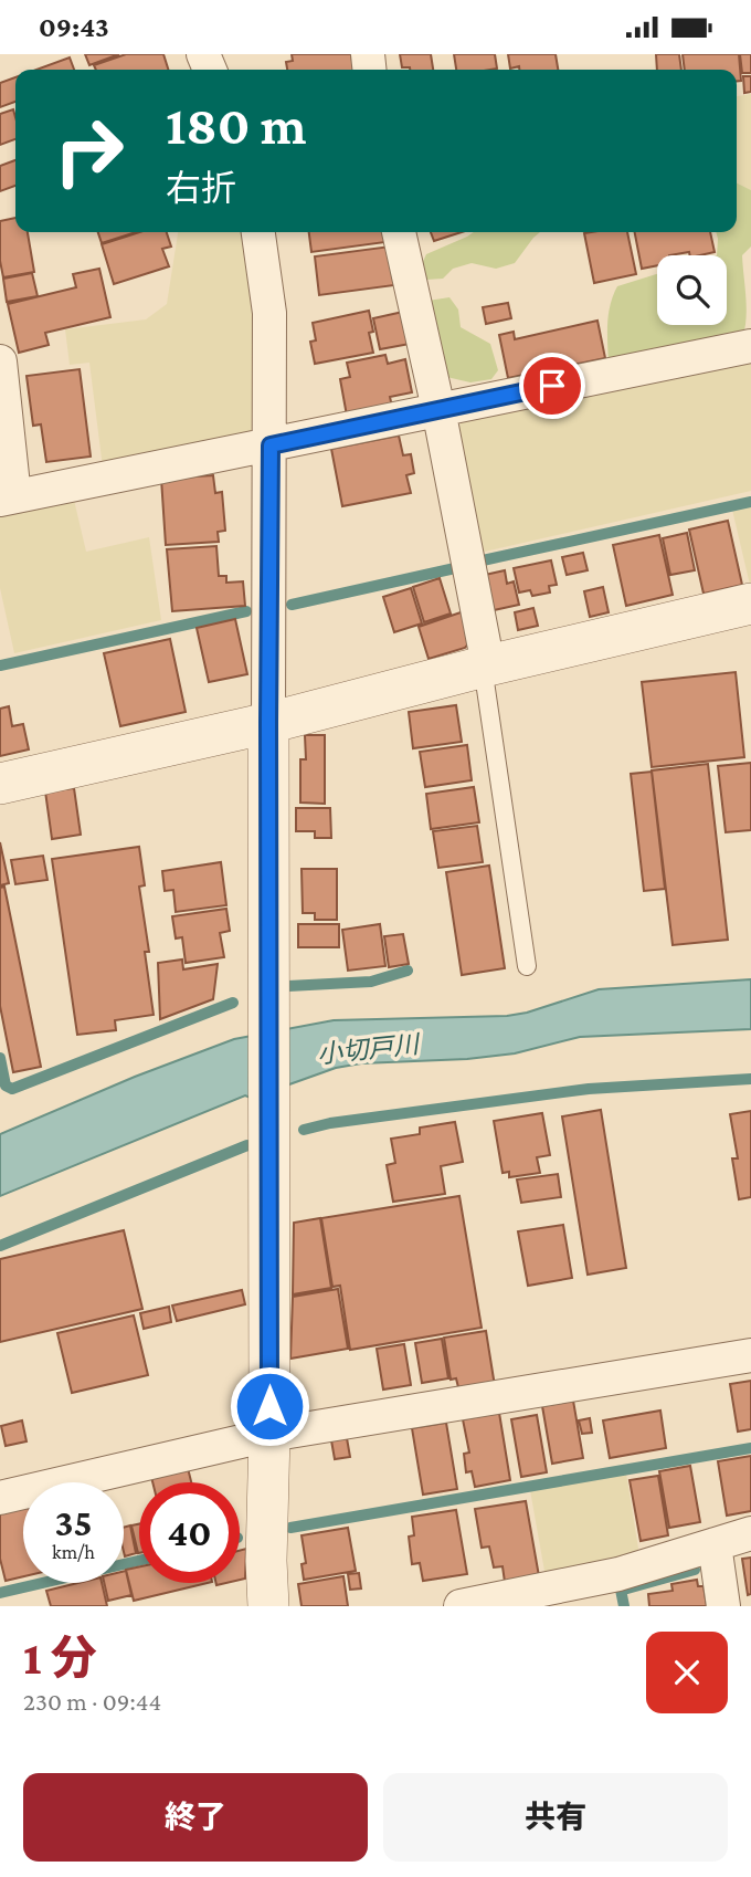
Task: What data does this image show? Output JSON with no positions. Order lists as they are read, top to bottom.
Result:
{
  "water": ["小切戸川"],
  "page": {
    "status": "09:43",
    "turn": ["180 m", "右折"],
    "speed": "35 km/h",
    "limit": "40",
    "heading": ["1 分", "230 m · 09:44"],
    "buttons": ["終了", "共有"]
  }
}
